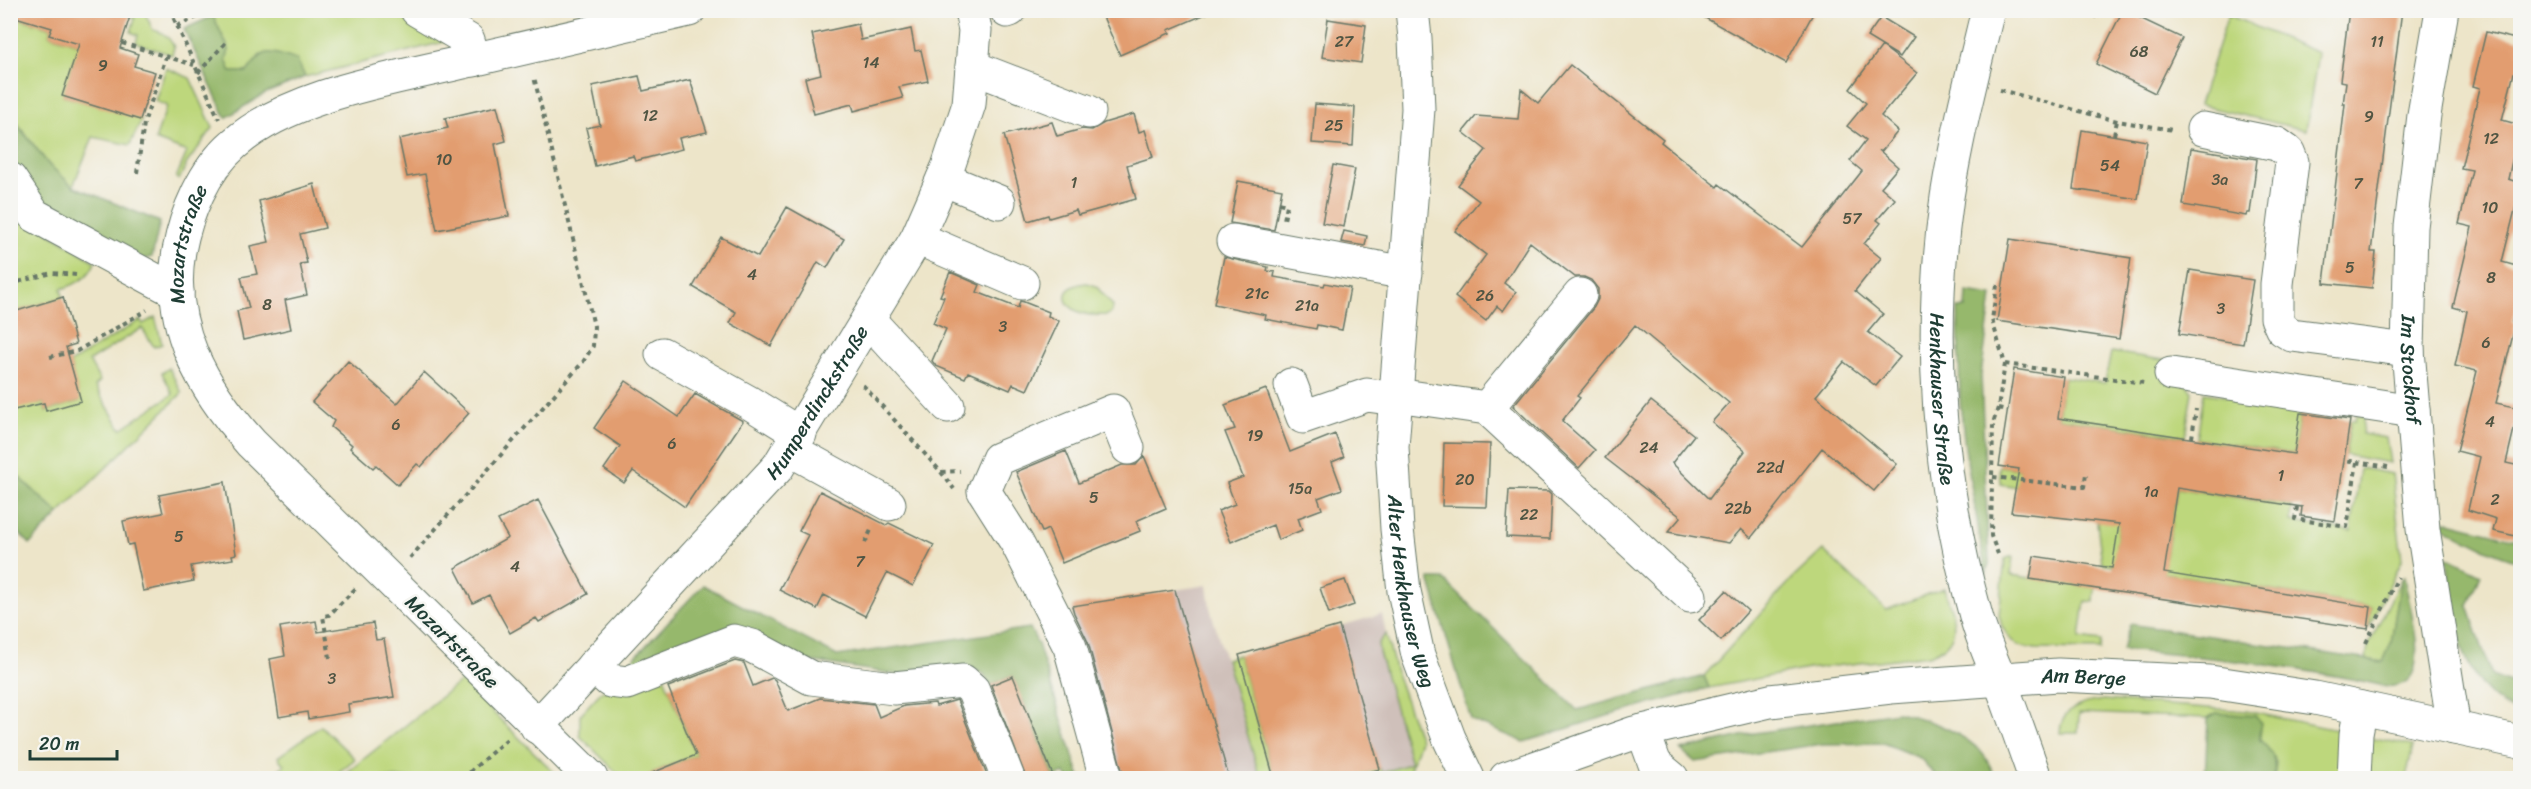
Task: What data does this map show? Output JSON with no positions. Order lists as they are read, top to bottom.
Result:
{
  "streets": {
    "street": [
      "Mozartstraße",
      "Im Stockhof",
      "Henkhauser Straße",
      "Humperdinckstraße",
      "Alter Henkhauser Weg",
      "Am Berge"
    ]
  },
  "crossings": [
    ["Mozartstraße", "Humperdinckstraße"],
    ["Im Stockhof", "Am Berge"],
    ["Henkhauser Straße", "Am Berge"]
  ],
  "house_numbers": [
    "27",
    "11",
    "68",
    "14",
    "9",
    "12",
    "9",
    "25",
    "12",
    "10",
    "54",
    "3a",
    "1",
    "7",
    "10",
    "57",
    "5",
    "4",
    "8",
    "21c",
    "26",
    "8",
    "21a",
    "3",
    "3",
    "6",
    "4",
    "6",
    "19",
    "6",
    "24",
    "22d",
    "1",
    "20",
    "15a",
    "1a",
    "5",
    "2",
    "22b",
    "22",
    "5",
    "7",
    "4",
    "3"
  ],
  "scale_bar": "20 m"
}
